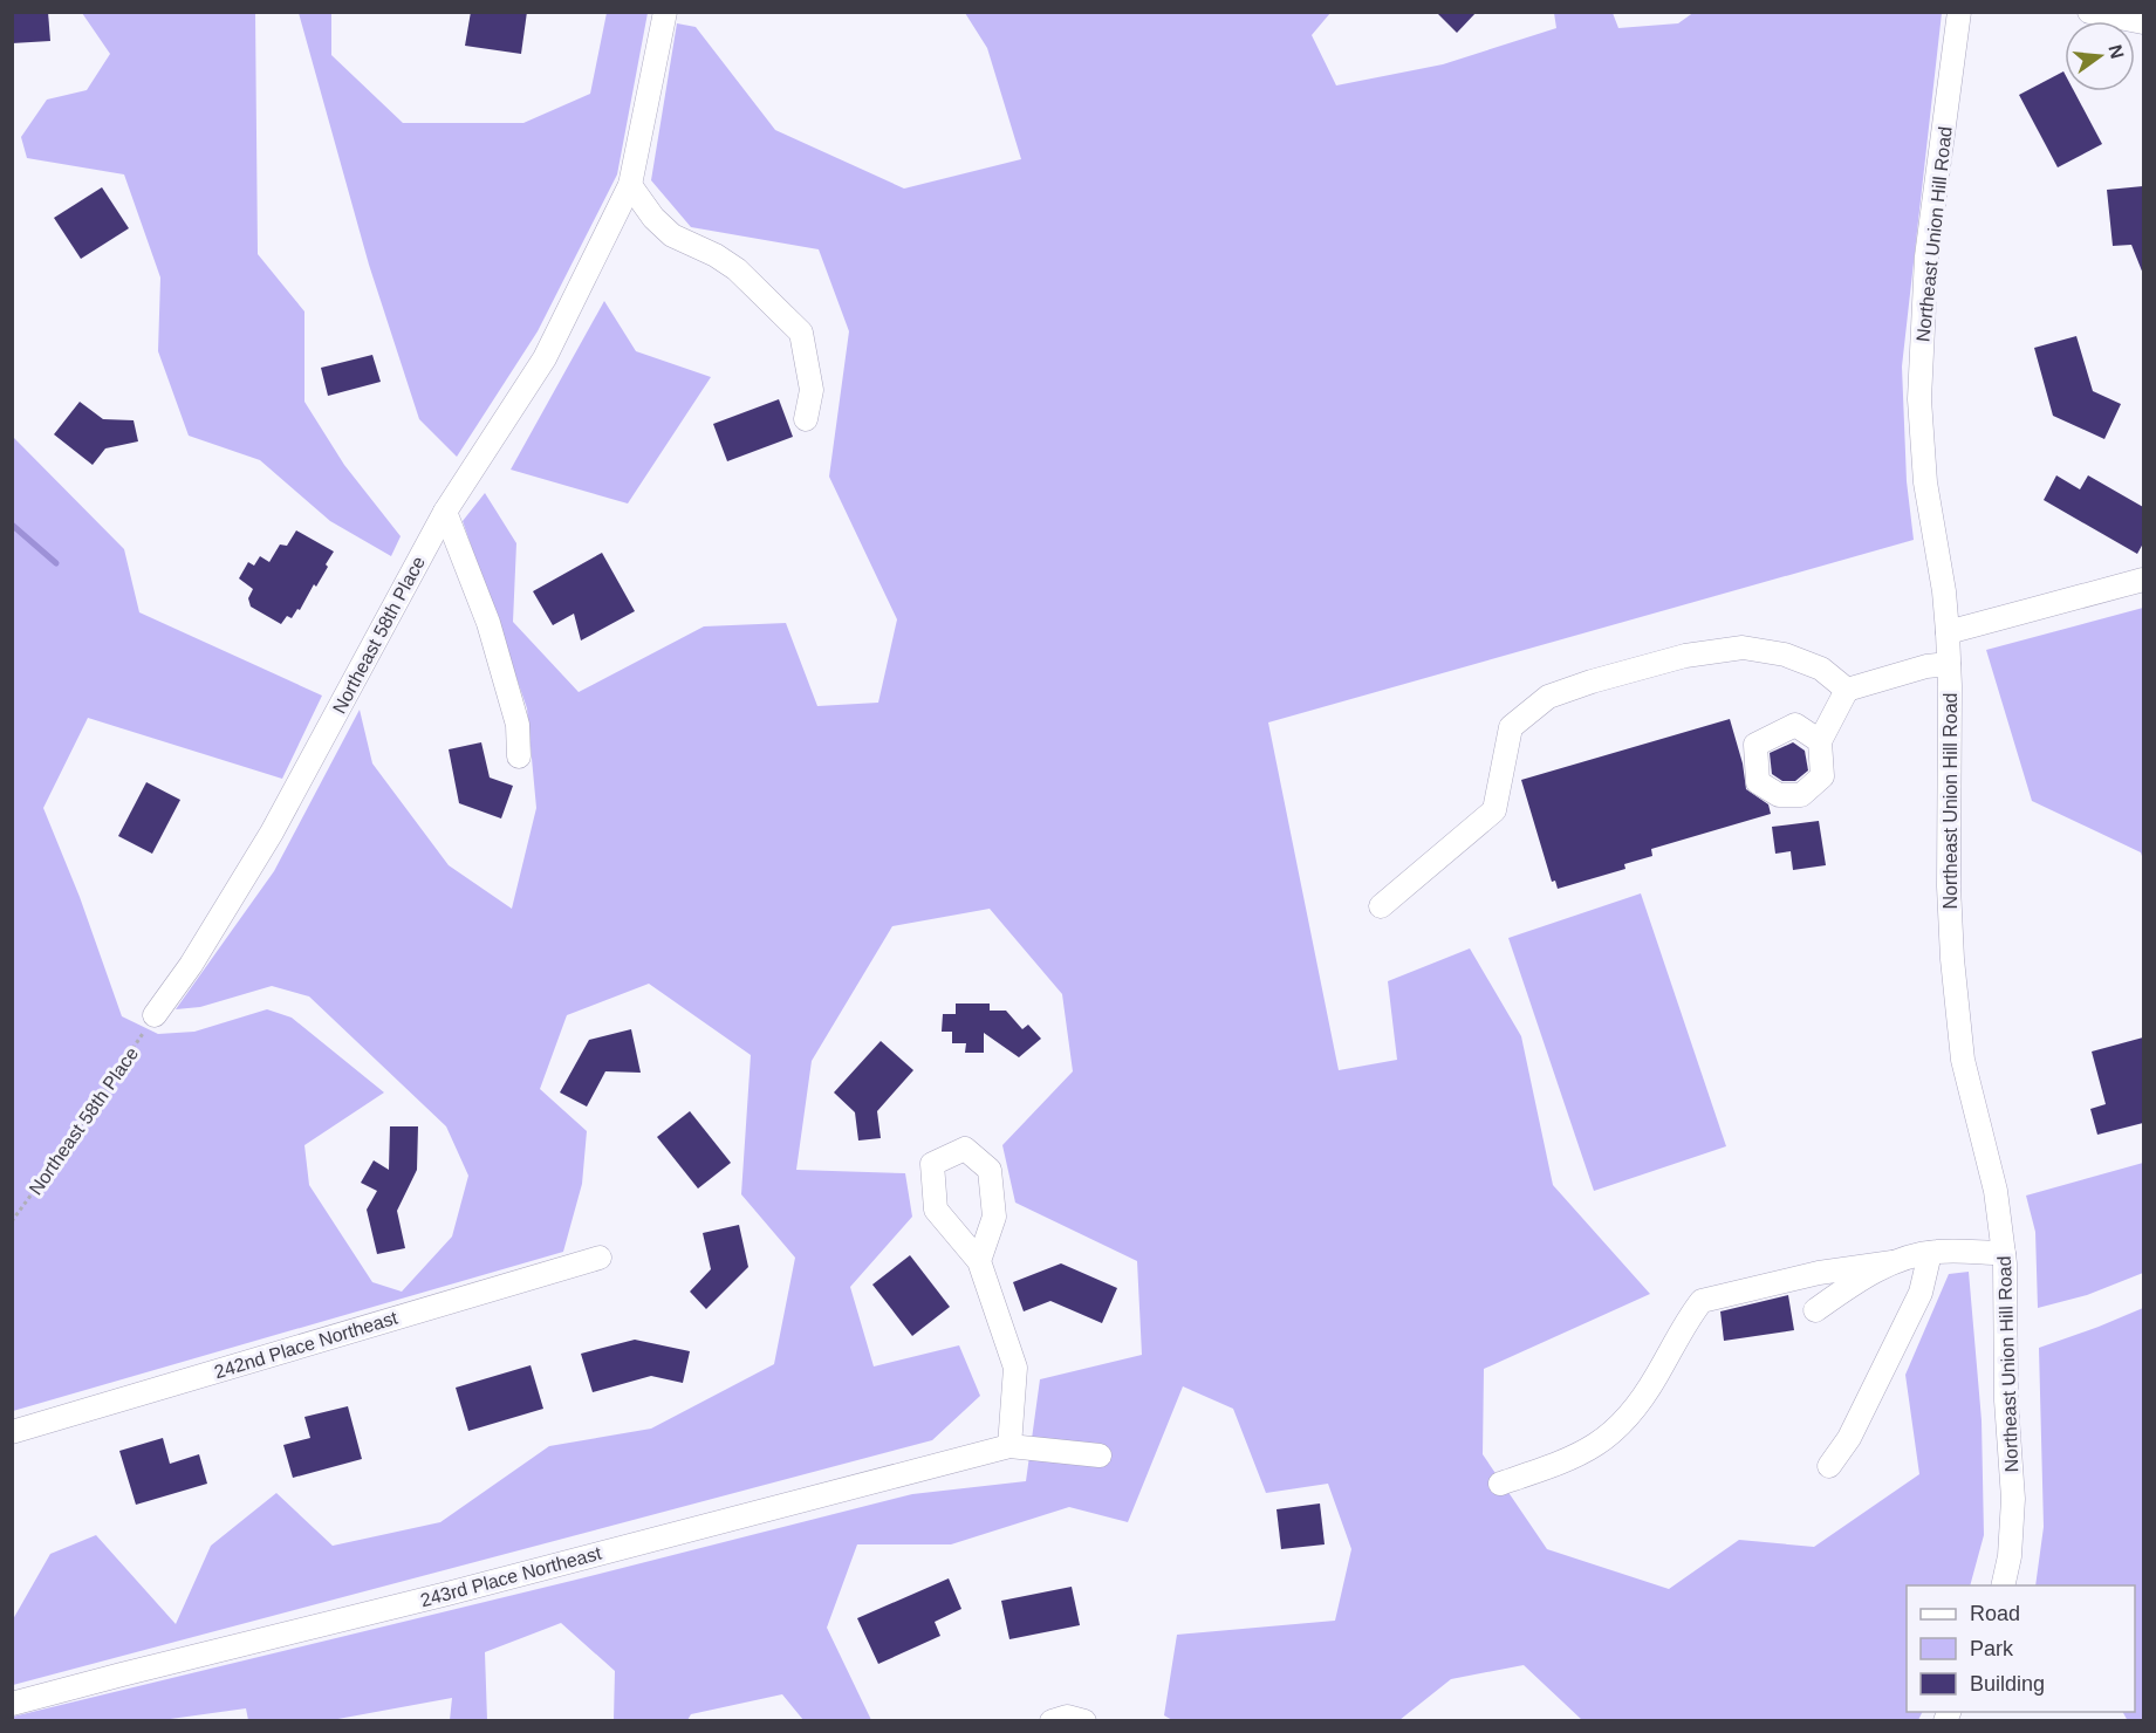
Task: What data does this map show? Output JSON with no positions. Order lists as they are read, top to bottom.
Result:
{
  "streets": {
    "street": [
      "Northeast Union Hill Road",
      "Northeast 58th Place",
      "242nd Place Northeast",
      "243rd Place Northeast"
    ]
  },
  "legend": ["Road", "Park", "Building"],
  "north": "right"
}
